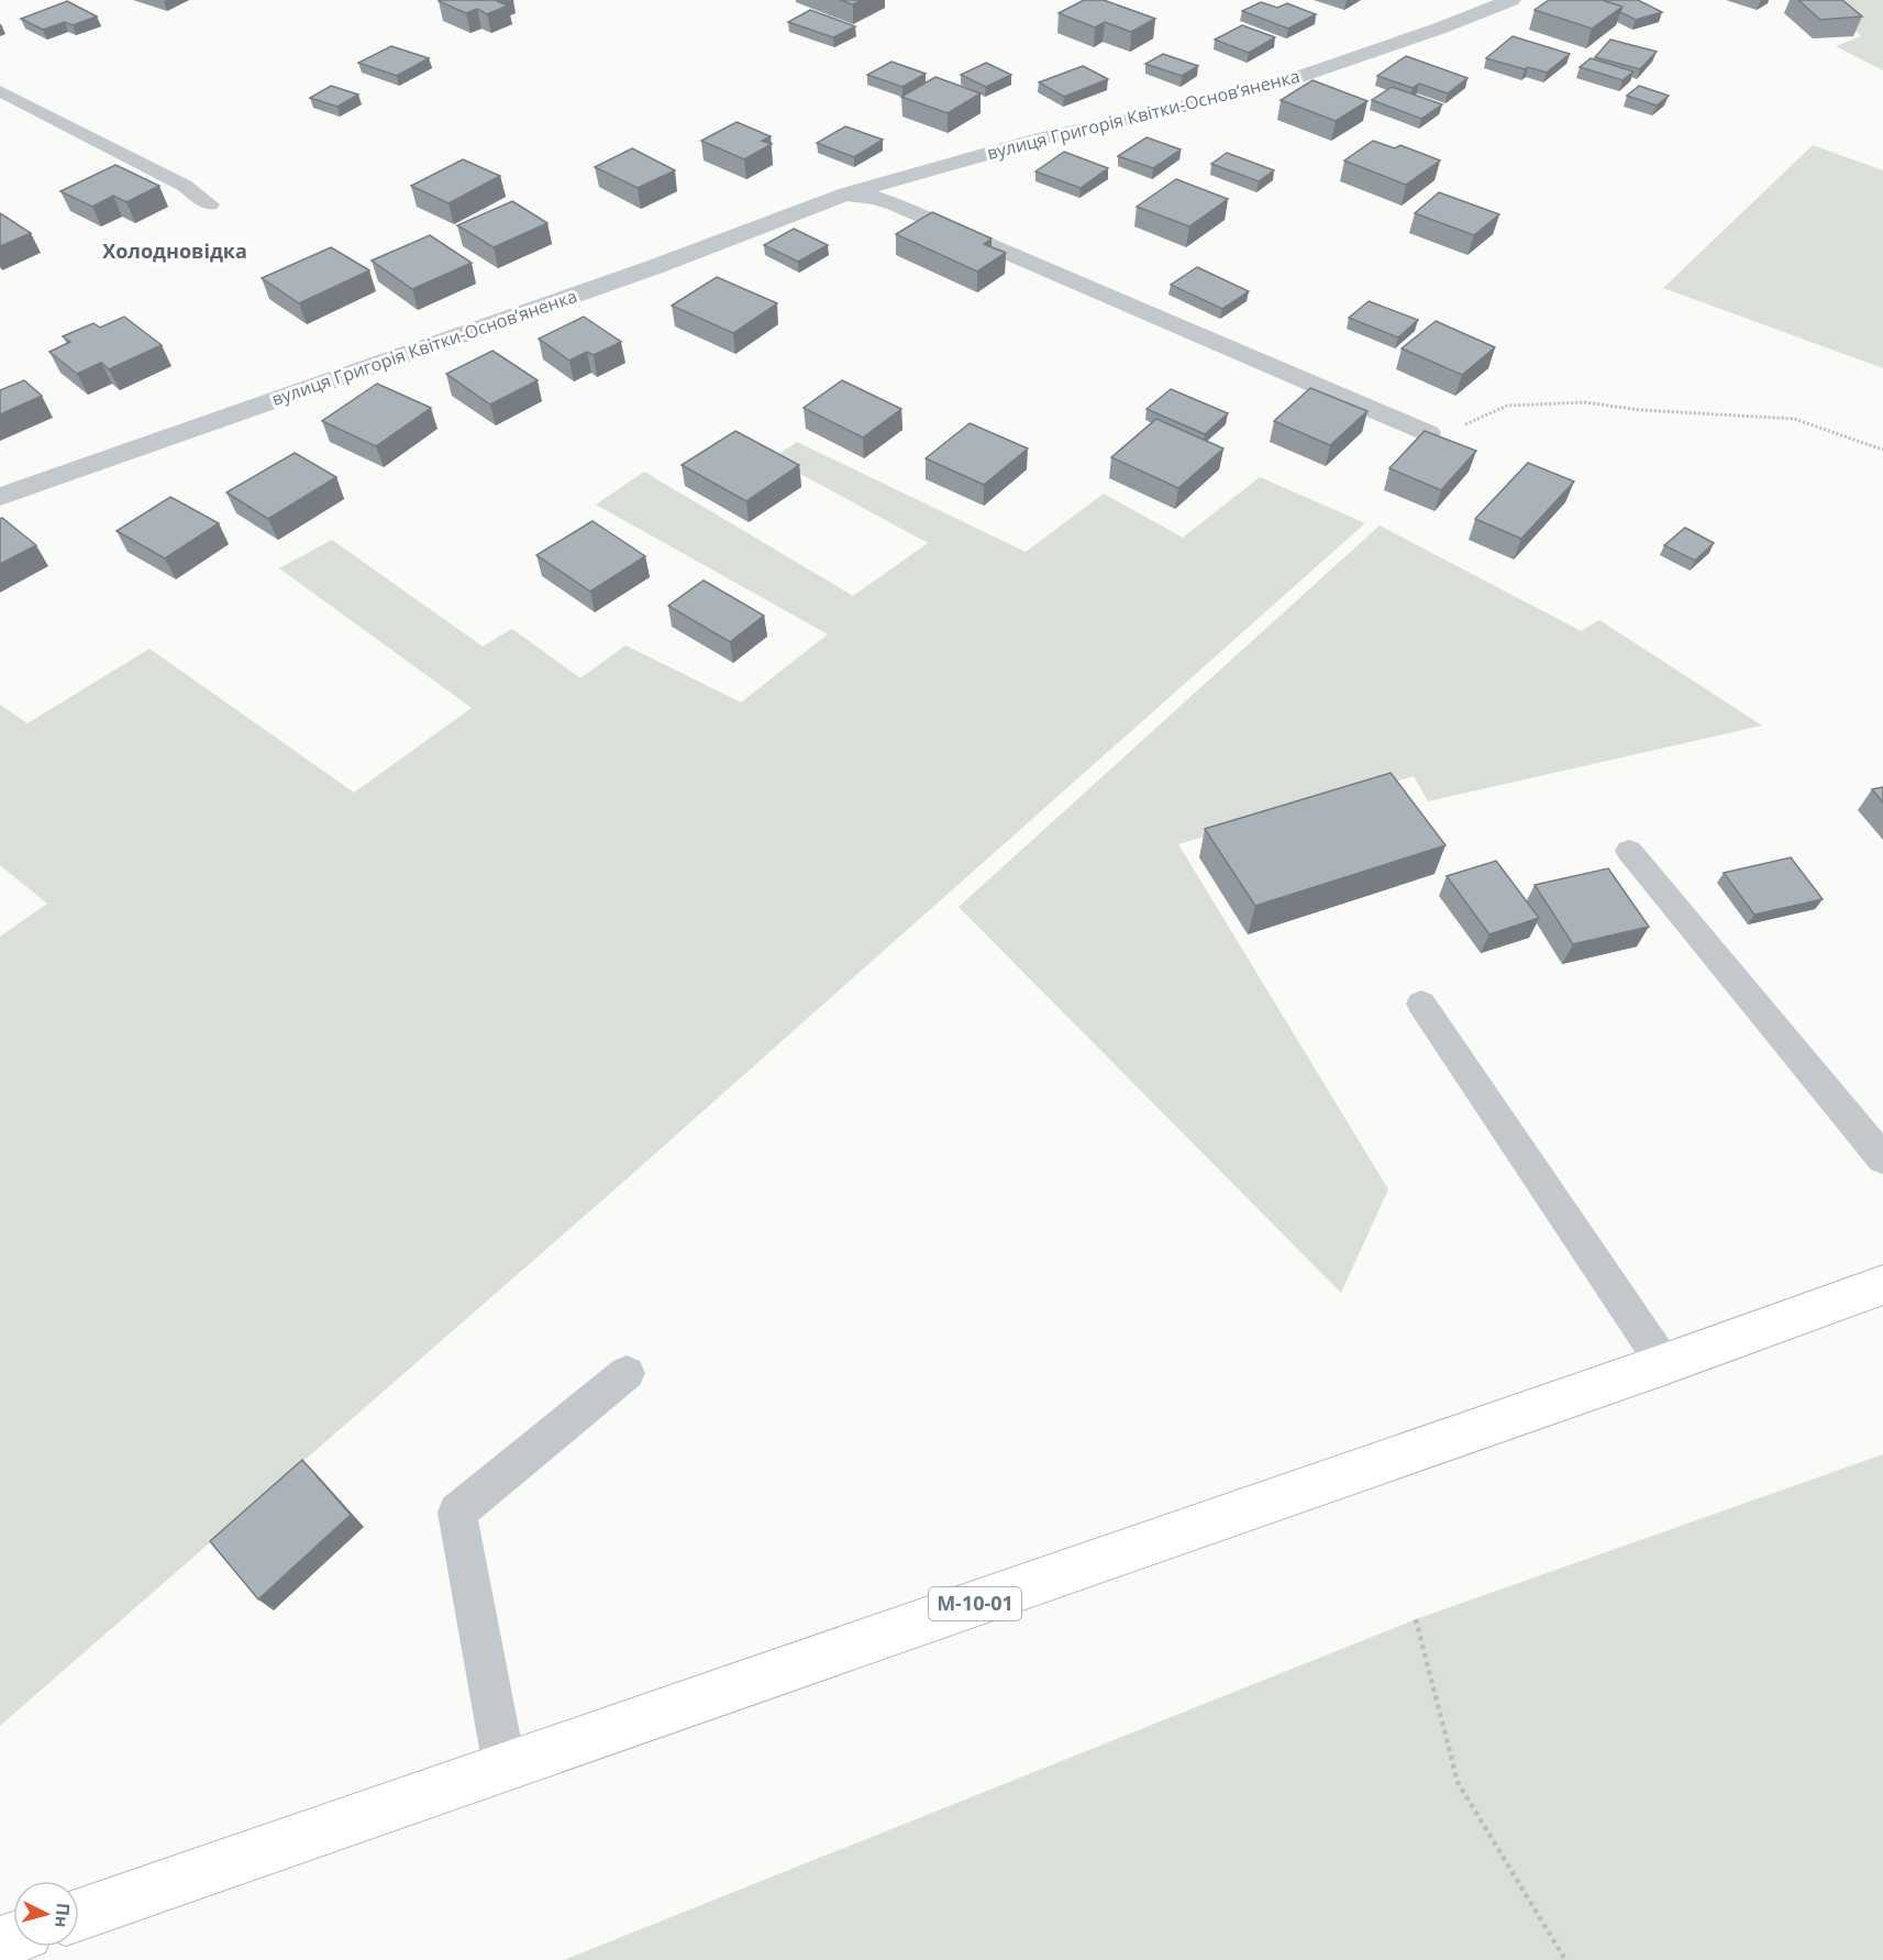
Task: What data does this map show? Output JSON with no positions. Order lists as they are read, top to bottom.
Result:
{
  "streets": {
    "highway": ["М-10-01"],
    "street": ["вулиця Григорія Квітки-Основʼяненка"]
  },
  "districts": ["Холодновідка"],
  "north": "right"
}
